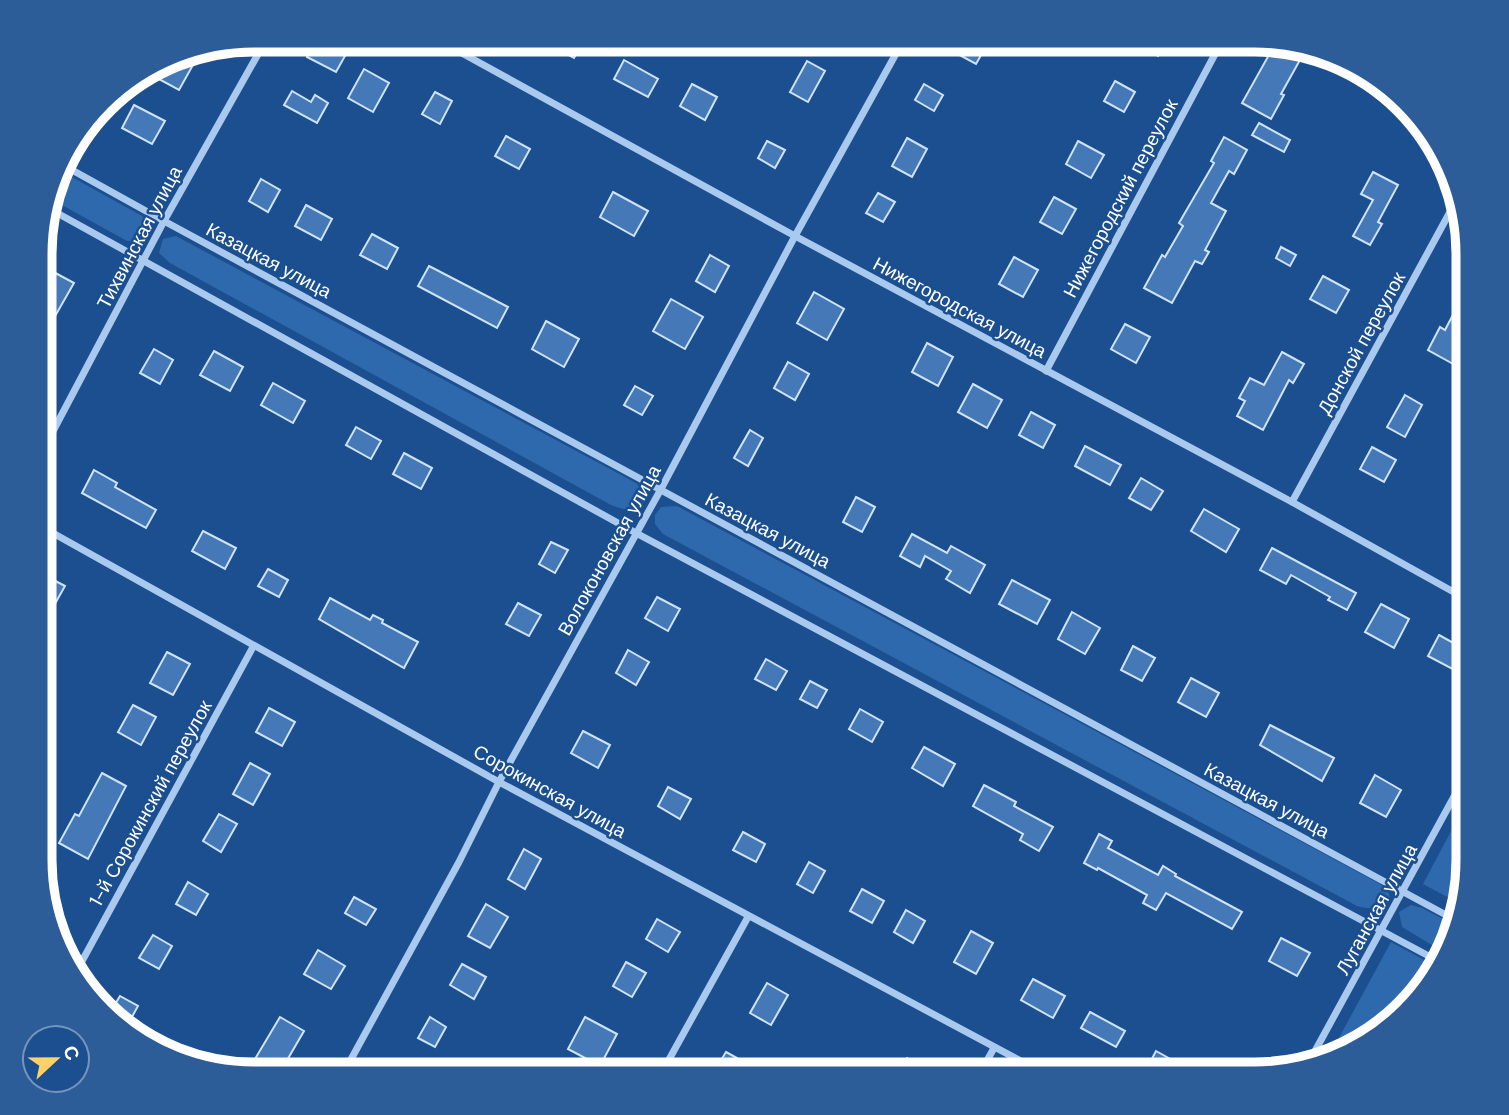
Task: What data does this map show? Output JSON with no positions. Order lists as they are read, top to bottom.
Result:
{
  "streets": {
    "street": [
      "Нижегородский переулок",
      "Тихвинская улица",
      "Казацкая улица",
      "Нижегородская улица",
      "Донской переулок",
      "Волоконовская улица",
      "Сорокинская улица",
      "1-й Сорокинский переулок",
      "Луганская улица"
    ]
  },
  "crossings": [
    ["Нижегородский переулок", "Нижегородская улица"],
    ["Тихвинская улица", "Казацкая улица"],
    ["Казацкая улица", "Волоконовская улица"],
    ["Казацкая улица", "Луганская улица"],
    ["Нижегородская улица", "Донской переулок"],
    ["Нижегородская улица", "Волоконовская улица"],
    ["Волоконовская улица", "Сорокинская улица"],
    ["Сорокинская улица", "1-й Сорокинский переулок"]
  ],
  "north": "right"
}
